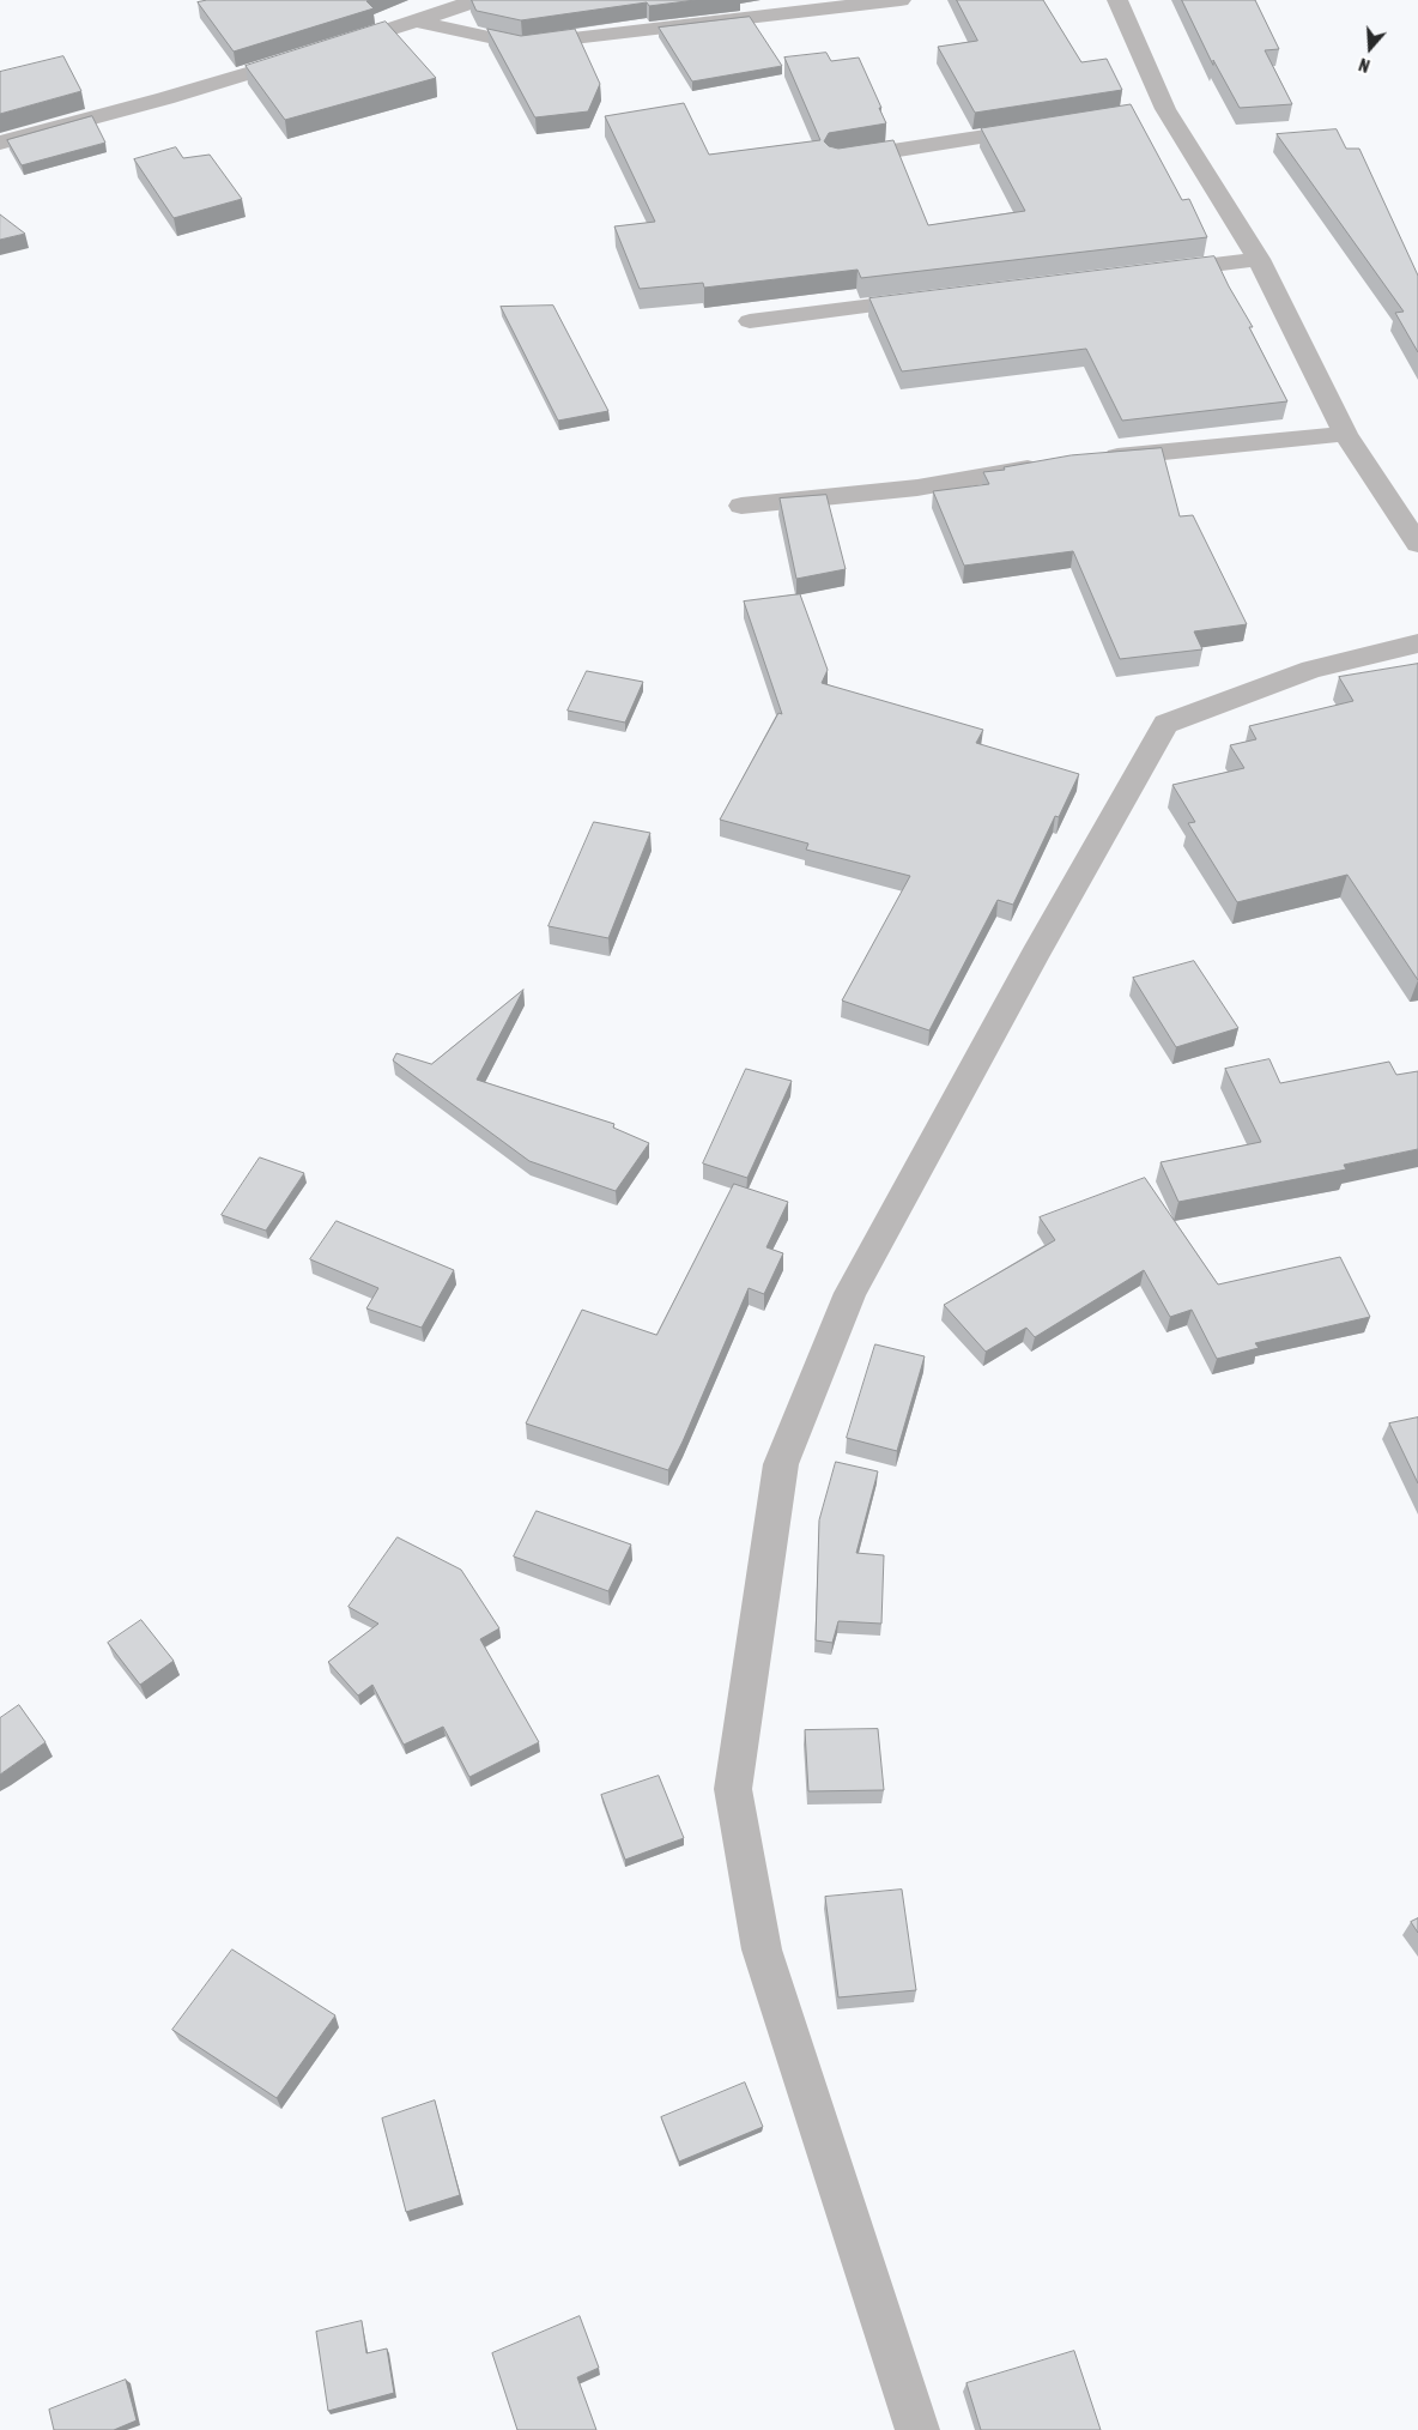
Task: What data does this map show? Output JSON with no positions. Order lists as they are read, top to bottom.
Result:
{
  "north": "bottom"
}
